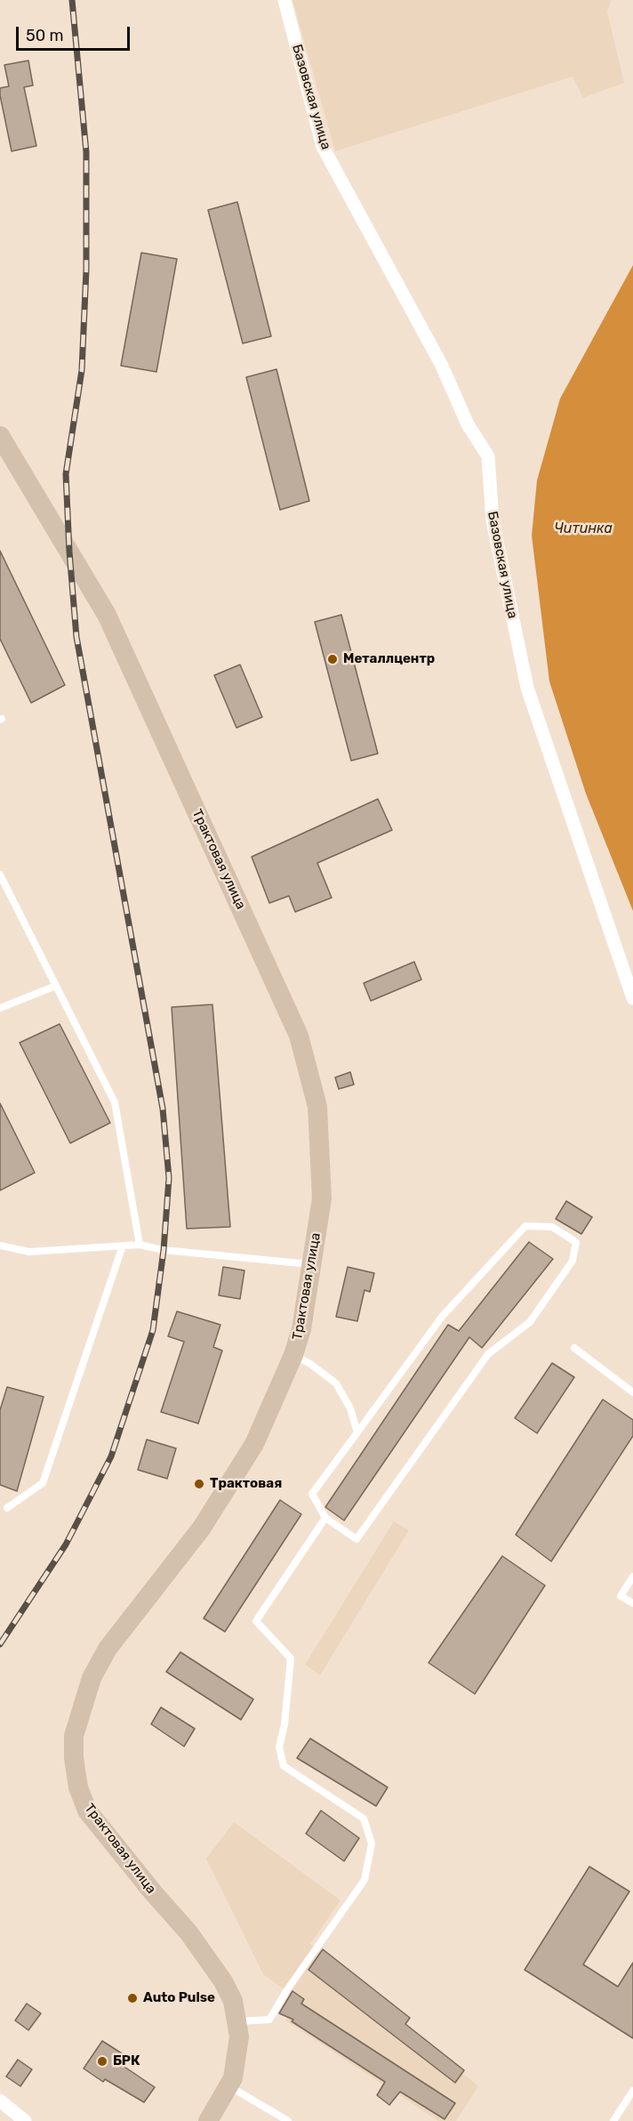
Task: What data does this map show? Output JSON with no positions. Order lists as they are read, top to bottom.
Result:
{
  "streets": {
    "main road": ["Трактовая улица"],
    "street": ["Базовская улица"]
  },
  "water": ["Читинка"],
  "places": [
    "Металлцентр",
    "Трактовая",
    "Auto Pulse",
    "БРК"
  ],
  "scale_bar": "50 m"
}
